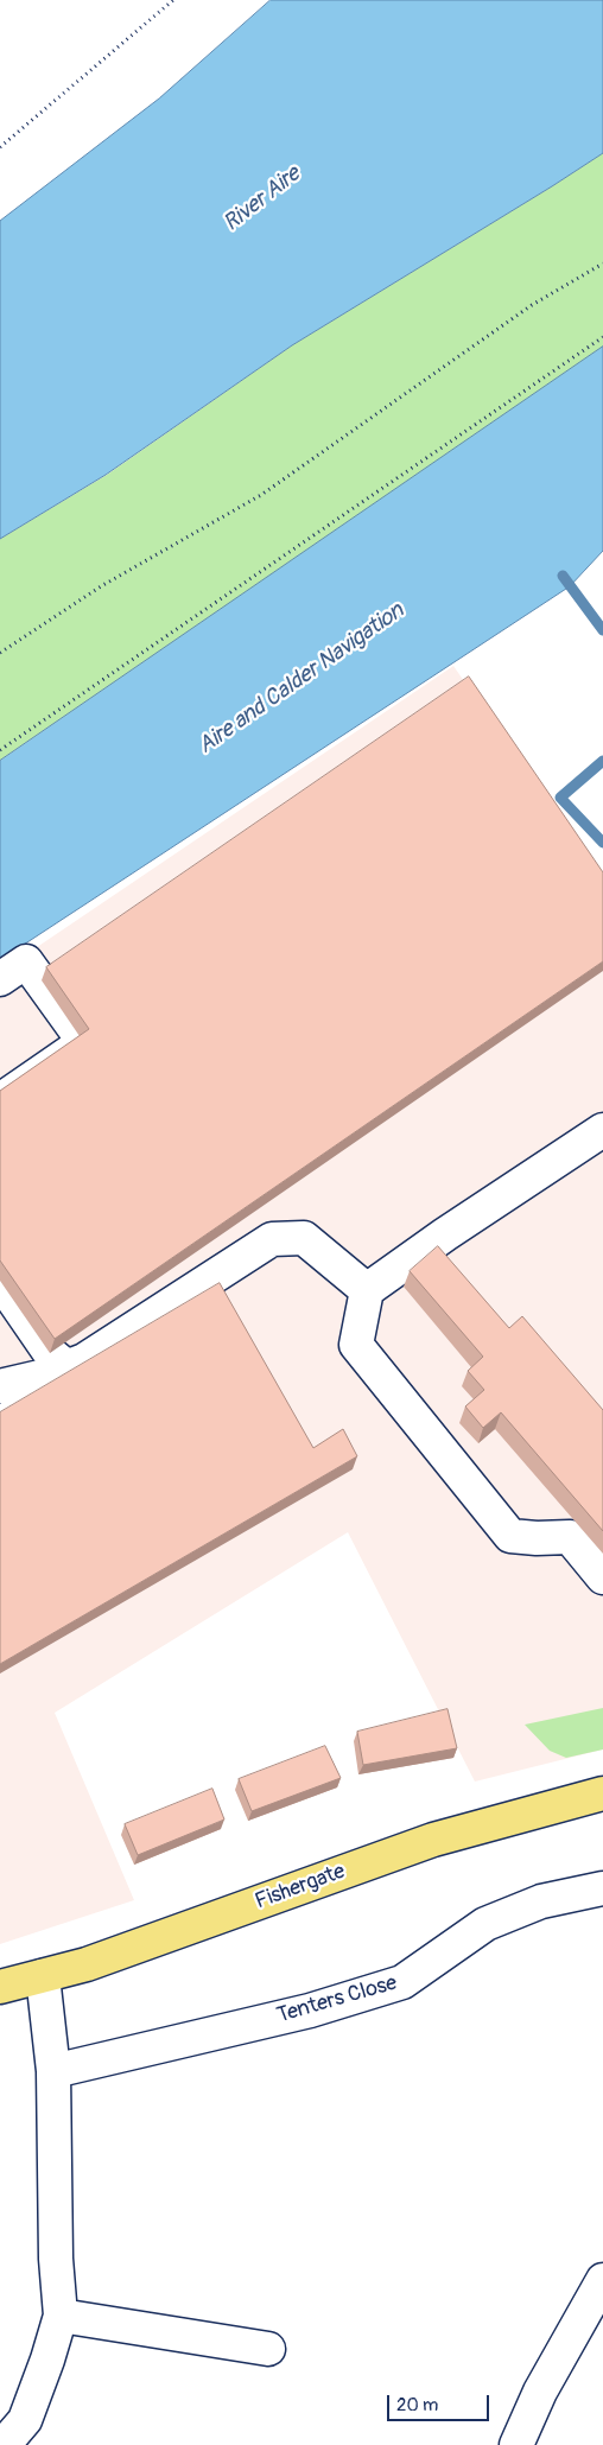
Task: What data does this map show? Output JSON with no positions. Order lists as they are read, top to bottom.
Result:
{
  "streets": {
    "main road": ["Fishergate"],
    "street": ["Tenters Close"]
  },
  "water": ["River Aire", "Aire and Calder Navigation"],
  "scale_bar": "20 m"
}
